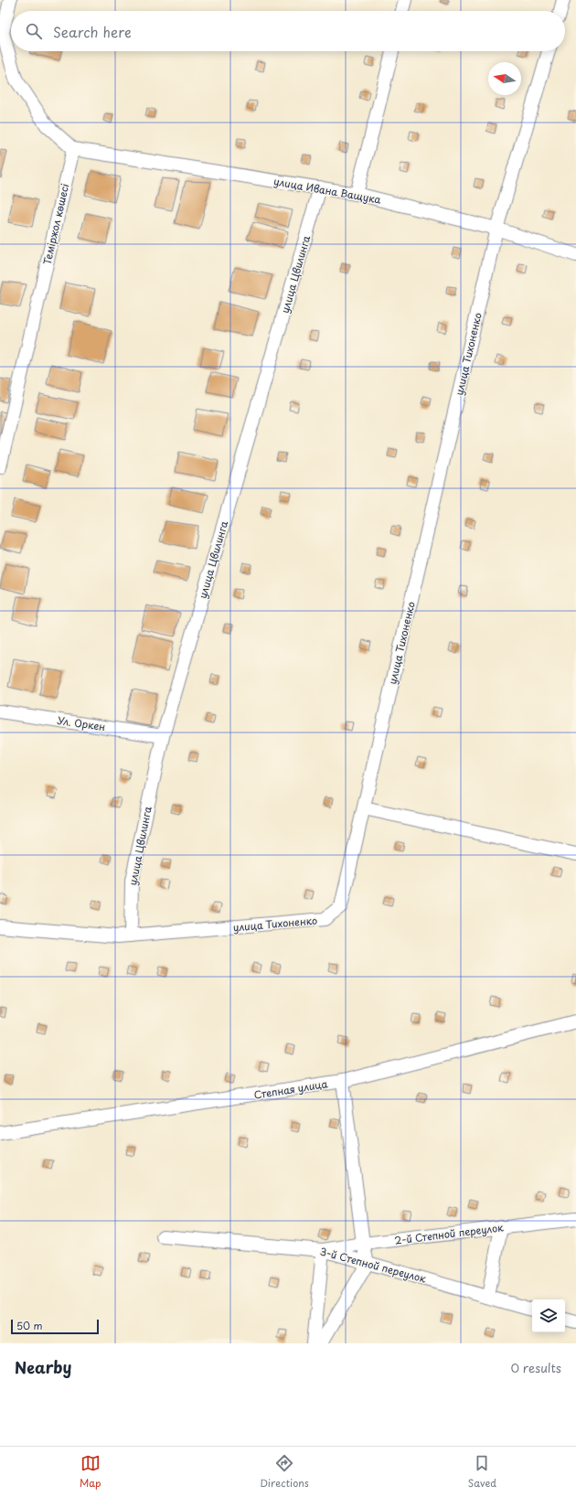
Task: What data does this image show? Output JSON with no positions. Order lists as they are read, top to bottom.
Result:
{
  "streets": {
    "street": [
      "улица Ивана Ващука",
      "Теміржол көшесі",
      "улица Цвилинга",
      "улица Тихоненко",
      "Ул. Оркен",
      "Степная улица",
      "2-й Степной переулок",
      "3-й Степной переулок"
    ]
  },
  "crossings": [
    ["улица Ивана Ващука", "Теміржол көшесі"],
    ["улица Ивана Ващука", "улица Цвилинга"],
    ["улица Ивана Ващука", "улица Тихоненко"],
    ["улица Цвилинга", "улица Тихоненко"],
    ["улица Цвилинга", "Ул. Оркен"],
    ["2-й Степной переулок", "3-й Степной переулок"]
  ],
  "scale_bar": "50 m",
  "north": "left",
  "page": {
    "search": "Search here",
    "scale": "50 m",
    "heading": ["Nearby", "0 results"],
    "nav": ["Map", "Directions", "Saved"]
  }
}
